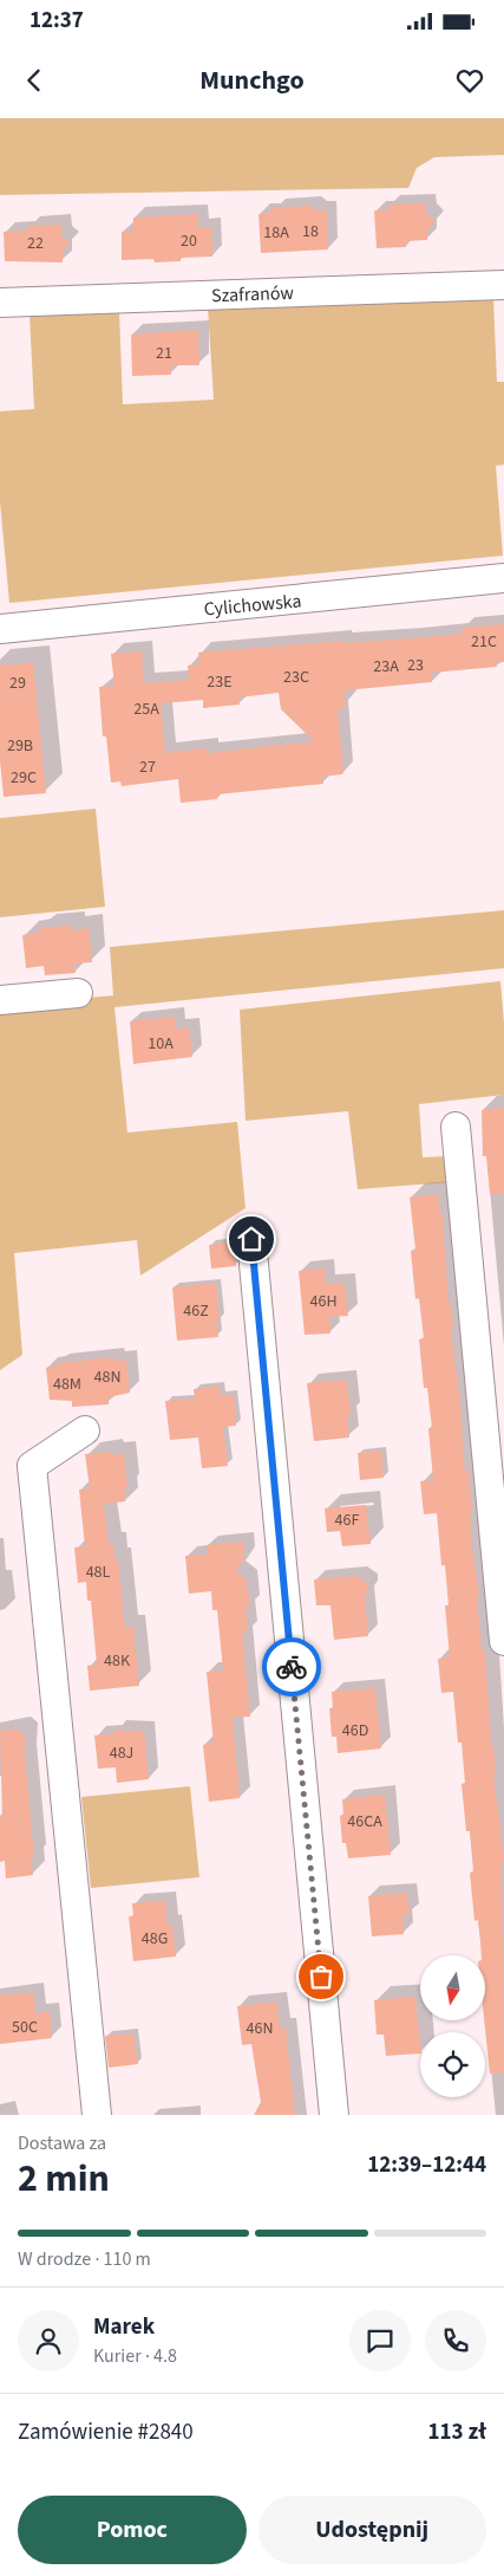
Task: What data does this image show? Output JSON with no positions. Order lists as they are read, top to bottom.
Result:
{
  "streets": {
    "street": ["Szafranów", "Cylichowska"]
  },
  "house_numbers": [
    "18",
    "18A",
    "20",
    "22",
    "21",
    "21C",
    "23",
    "23A",
    "23C",
    "23E",
    "29",
    "25A",
    "29B",
    "27",
    "29C",
    "10A",
    "46H",
    "46Z",
    "48N",
    "48M",
    "46F",
    "48L",
    "48K",
    "46D",
    "48J",
    "46CA",
    "48G",
    "50C",
    "46N"
  ],
  "north": "bottom",
  "page": {
    "status": "12:37",
    "header": "Munchgo",
    "heading": ["2 min", "Dostawa za", "12:39–12:44"],
    "panel": [
      "Marek",
      "Kurier · 4.8",
      "Zamówienie #2840",
      "113 zł"
    ],
    "bar": "W drodze · 110 m",
    "buttons": ["Pomoc", "Udostępnij"]
  }
}
